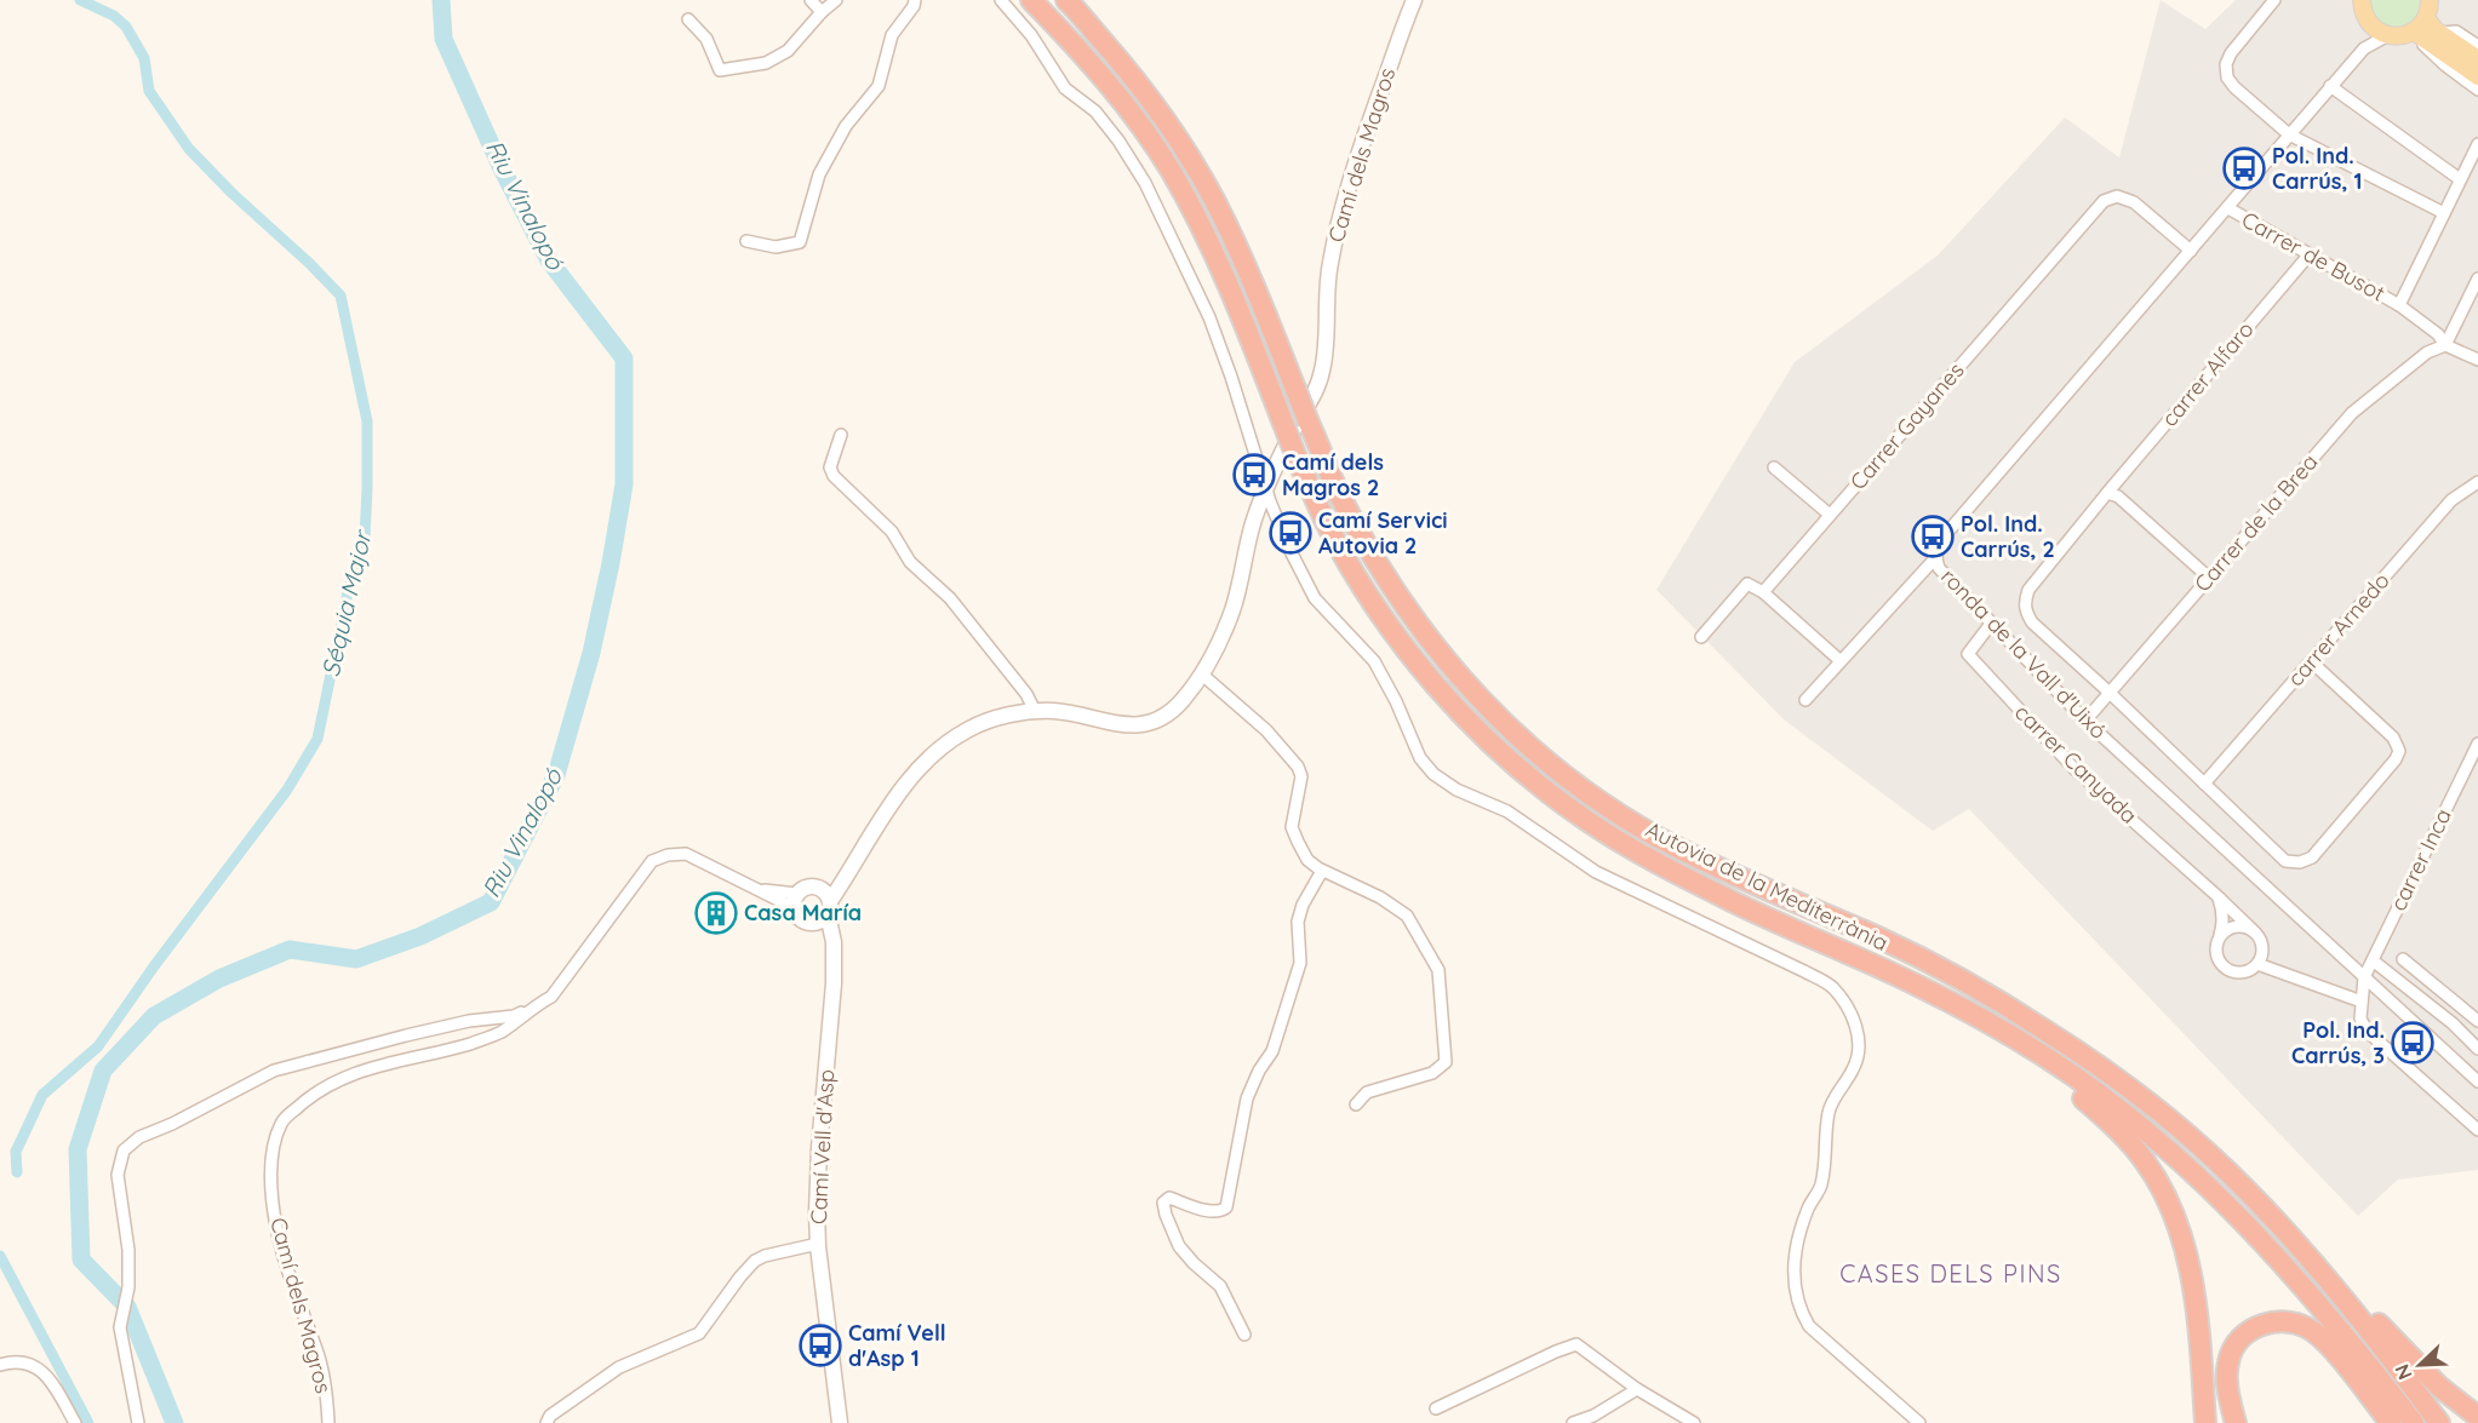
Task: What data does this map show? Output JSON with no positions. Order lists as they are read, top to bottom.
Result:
{
  "streets": {
    "highway": ["Autovia de la Mediterrània"],
    "street": [
      "Camí dels Magros",
      "Carrer de Busot",
      "carrer Alfaro",
      "Carrer Gayanes",
      "Carrer de la Brea",
      "carrer Arnedo",
      "ronda de la Vall d'Uixó",
      "carrer Canyada",
      "carrer Inca",
      "Camí Vell d'Asp"
    ]
  },
  "crossings": [
    ["Camí dels Magros", "Camí Vell d'Asp"],
    ["Carrer de Busot", "carrer Alfaro"],
    ["Carrer de Busot", "ronda de la Vall d'Uixó"],
    ["carrer Alfaro", "Carrer de la Brea"],
    ["Carrer Gayanes", "ronda de la Vall d'Uixó"],
    ["Carrer de la Brea", "ronda de la Vall d'Uixó"],
    ["ronda de la Vall d'Uixó", "carrer Canyada"],
    ["ronda de la Vall d'Uixó", "carrer Inca"]
  ],
  "districts": ["CASES DELS PINS"],
  "water": ["Riu Vinalopó", "Séquia Major"],
  "places": {
    "bus stop": [
      "Pol. Ind. Carrús, 1",
      "Camí dels Magros 2",
      "Camí Servici Autovia 2",
      "Pol. Ind. Carrús, 2",
      "Pol. Ind. Carrús, 3",
      "Camí Vell d'Asp 1"
    ],
    "building": ["Casa María"]
  },
  "north": "bottom left"
}
